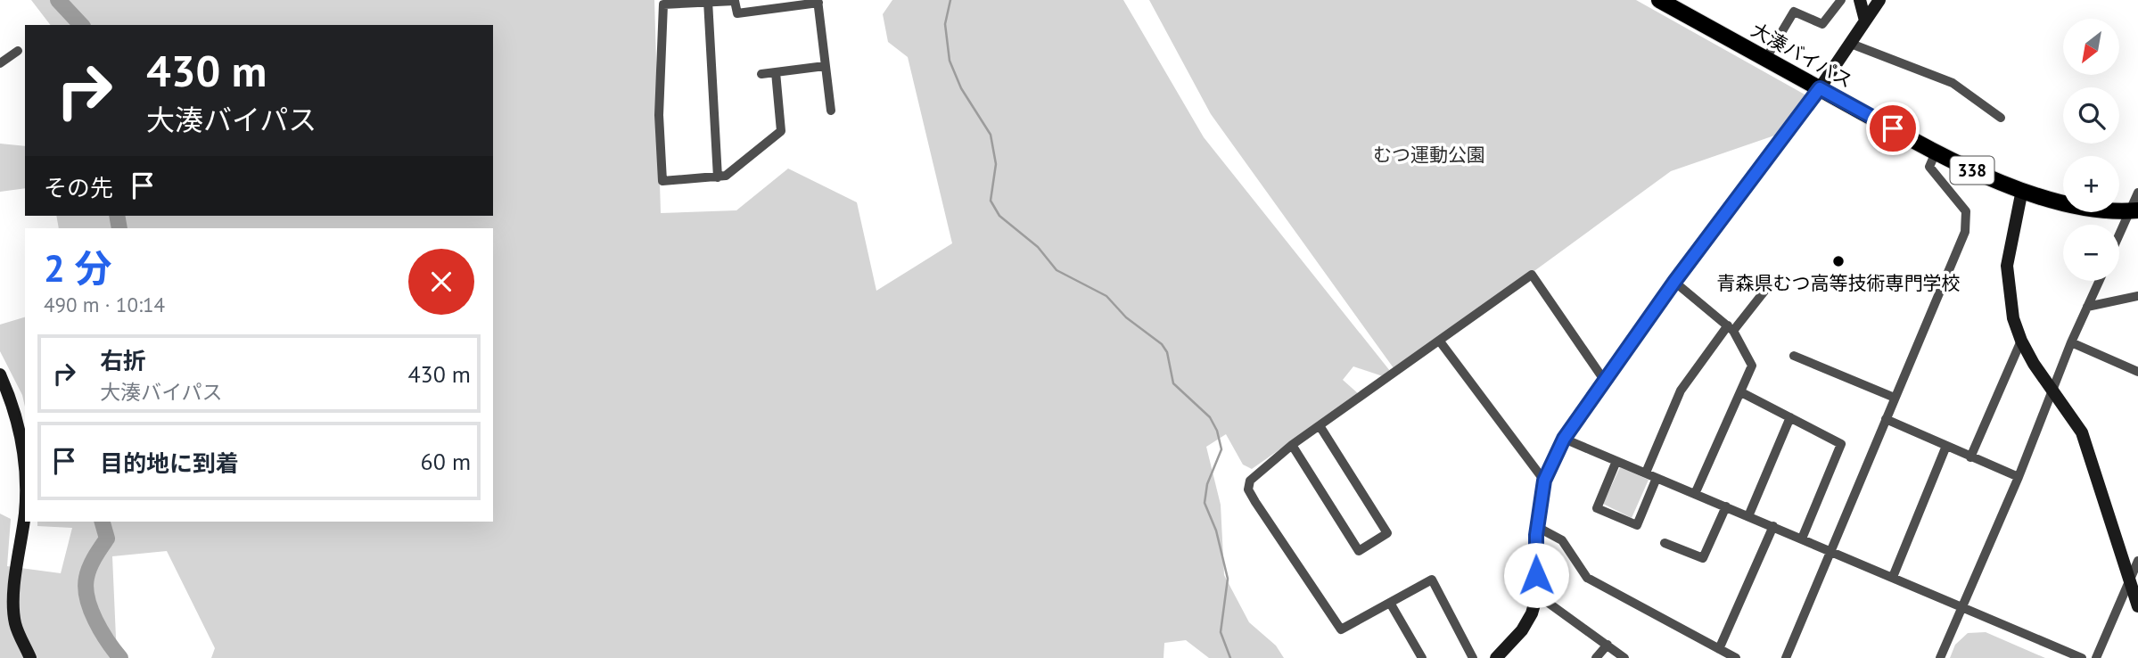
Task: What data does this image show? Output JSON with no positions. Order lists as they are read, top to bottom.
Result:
{
  "streets": {
    "highway": ["大湊バイパス", "338"]
  },
  "parks": ["むつ運動公園"],
  "places": ["青森県むつ高等技術専門学校"],
  "north": "bottom left",
  "page": {
    "map_buttons": ["+", "−"],
    "turn": ["430 m", "大湊バイパス"],
    "then": "その先",
    "heading": ["2 分", "490 m · 10:14"],
    "list": [
      {
        "name": "右折",
        "note": "大湊バイパス",
        "value": "430 m"
      },
      {
        "name": "目的地に到着",
        "value": "60 m"
      }
    ]
  }
}
